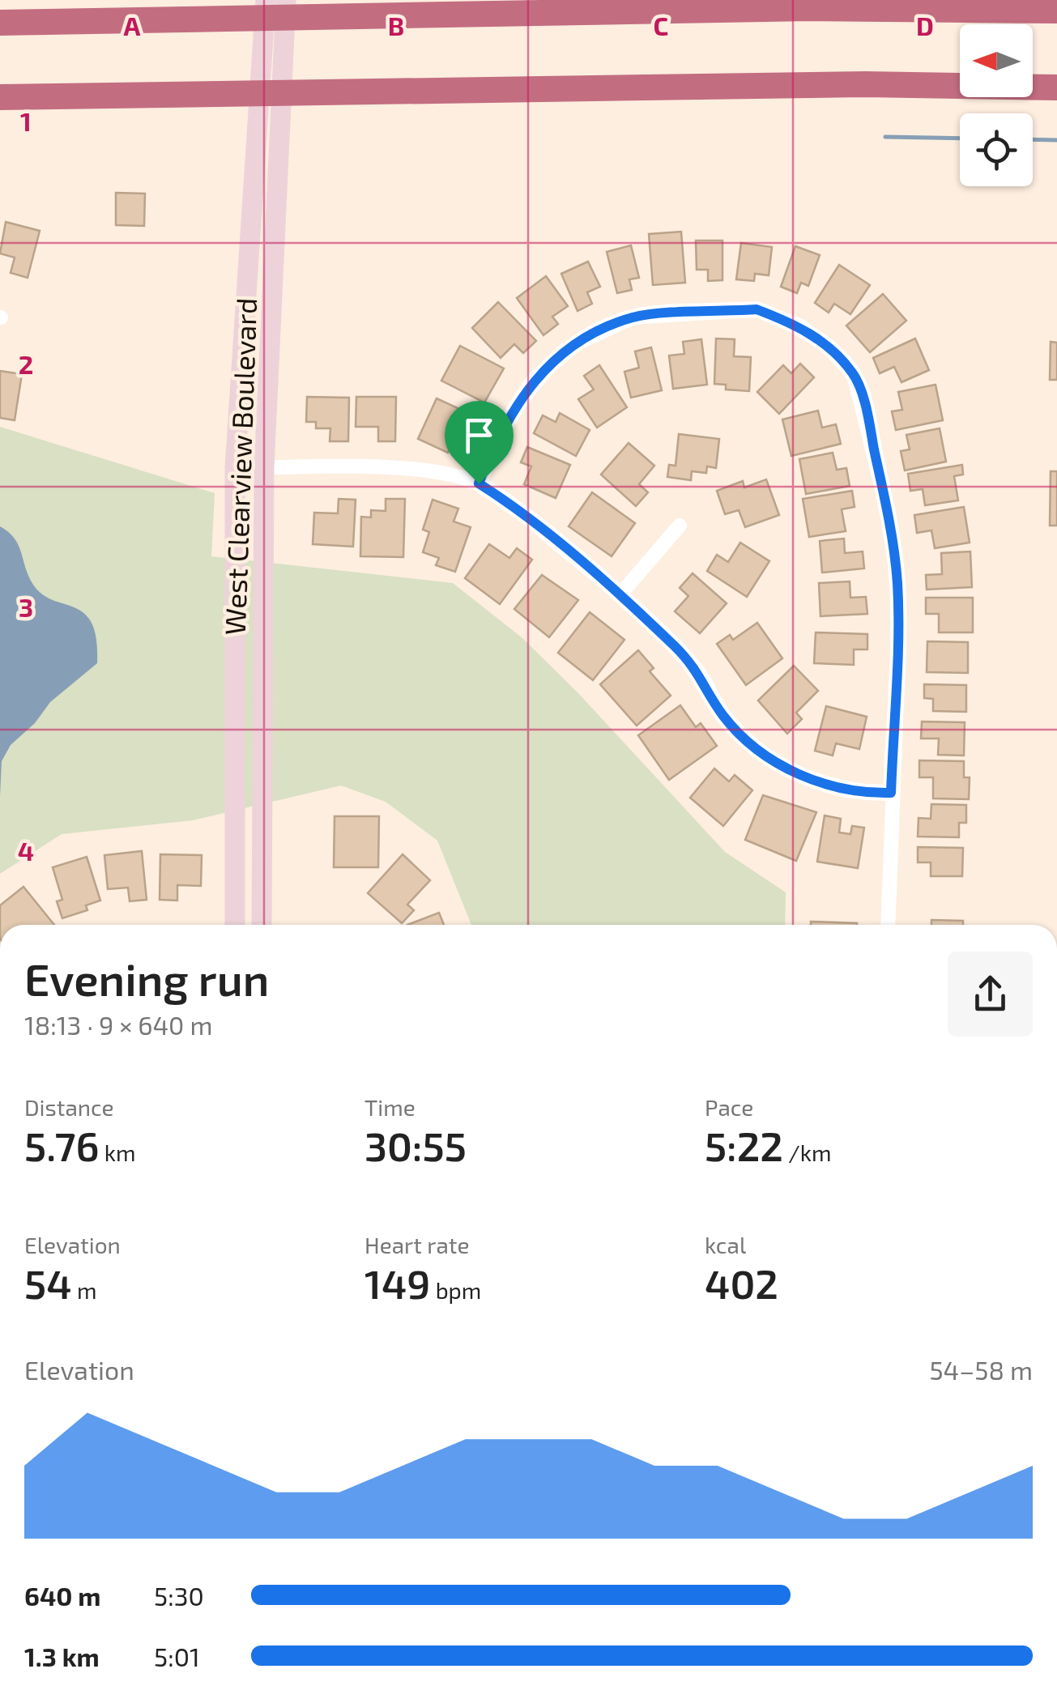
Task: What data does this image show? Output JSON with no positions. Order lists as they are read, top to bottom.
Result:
{
  "streets": {
    "street": ["West Clearview Boulevard"]
  },
  "north": "left",
  "page": {
    "heading": ["Evening run", "18:13 · 9 × 640 m"],
    "stats": [
      ["Distance", "5.76 km"],
      ["Time", "30:55"],
      ["Pace", "5:22 /km"],
      ["Elevation", "54 m"],
      ["Heart rate", "149 bpm"],
      ["kcal", "402"]
    ],
    "chart": ["Elevation", "54–58 m"],
    "list": [
      {
        "name": "640 m",
        "note": "5:30"
      },
      {
        "name": "1.3 km",
        "note": "5:01"
      }
    ]
  },
  "grid": {
    "columns": [
      "A",
      "B",
      "C",
      "D"
    ],
    "rows": [
      "1",
      "2",
      "3",
      "4"
    ]
  }
}
